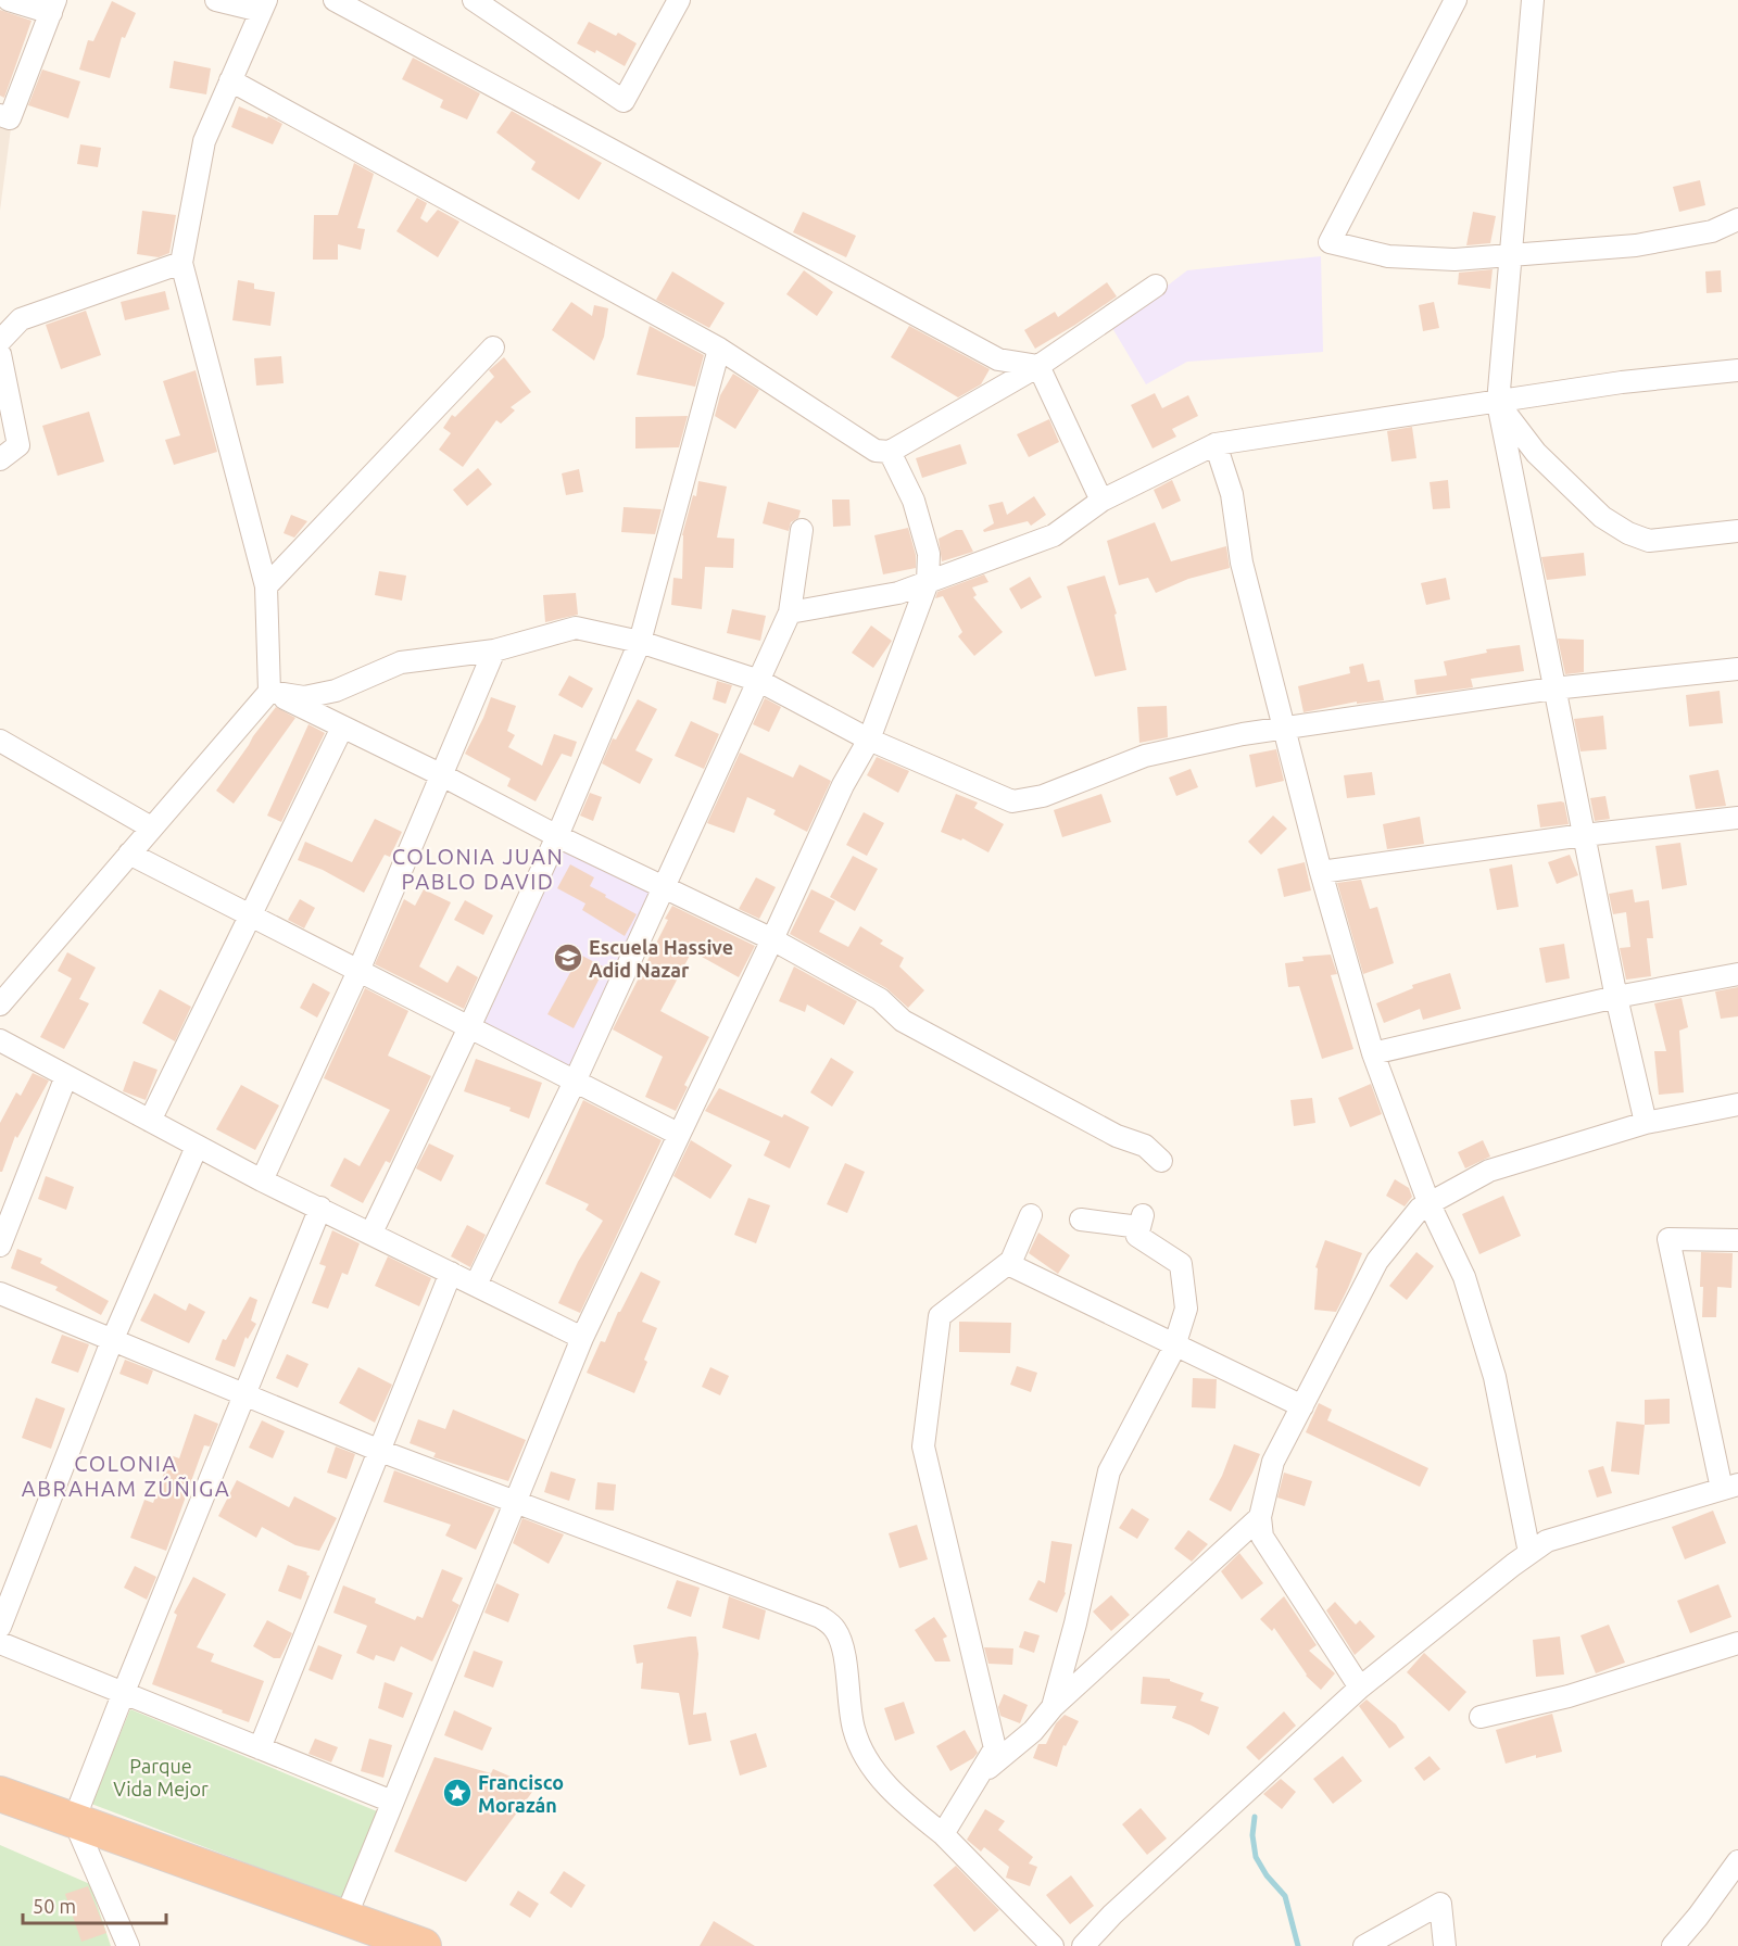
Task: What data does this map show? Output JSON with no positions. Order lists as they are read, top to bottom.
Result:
{
  "districts": ["COLONIA JUAN PABLO DAVID", "COLONIA ABRAHAM ZÚÑIGA"],
  "parks": ["Parque Vida Mejor"],
  "places": {
    "school or university": ["Escuela Hassive Adid Nazar"],
    "place": ["Francisco Morazán"]
  },
  "scale_bar": "50 m"
}
